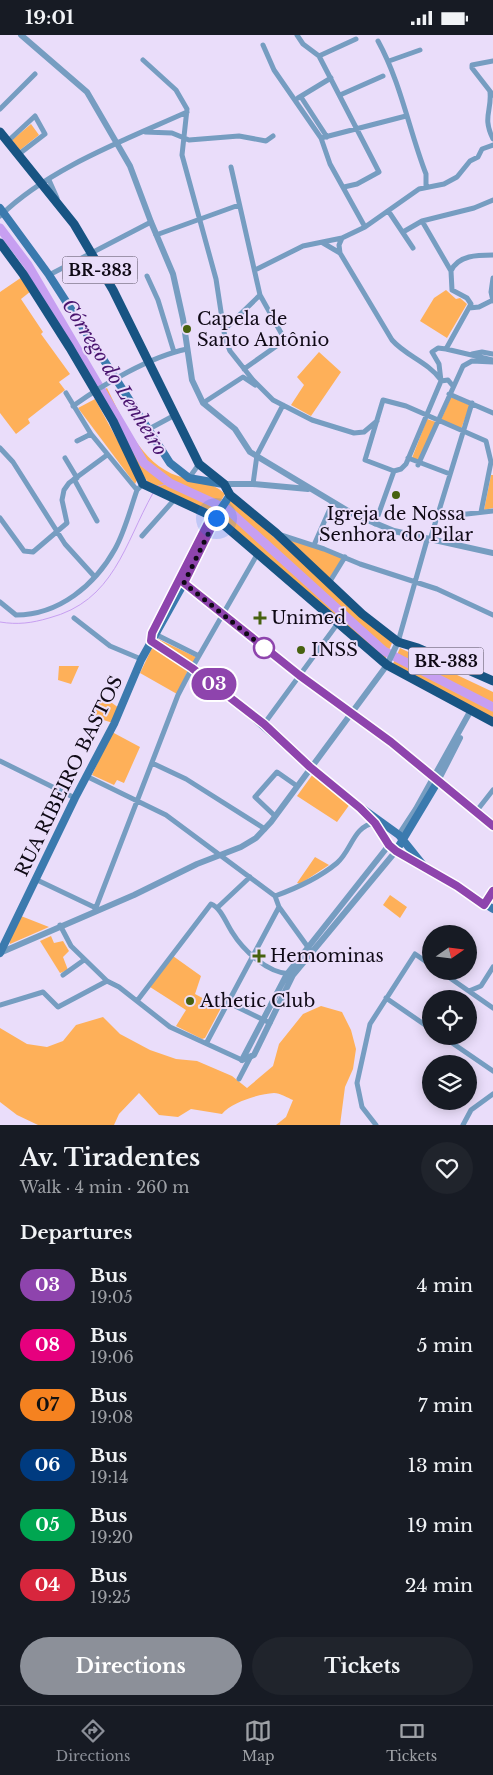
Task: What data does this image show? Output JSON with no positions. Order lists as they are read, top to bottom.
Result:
{
  "streets": {
    "highway": ["BR-383"],
    "main road": ["RUA RIBEIRO BASTOS"]
  },
  "crossings": [
    ["BR-383", "RUA RIBEIRO BASTOS"]
  ],
  "water": ["Córrego do Lenheiro"],
  "places": {
    "other": [
      "Capela de Santo Antônio",
      "Igreja de Nossa Senhora do Pilar",
      "INSS",
      "Athetic Club"
    ],
    "health": ["Unimed", "Hemominas"]
  },
  "lines": ["bus line 03"],
  "north": "right",
  "page": {
    "status": "19:01",
    "on_map": "03",
    "heading": [
      ["Av. Tiradentes", "Walk · 4 min · 260 m"],
      "Departures"
    ],
    "list": [
      {
        "mark": "03",
        "name": "Bus",
        "note": "19:05",
        "value": "4 min"
      },
      {
        "mark": "08",
        "name": "Bus",
        "note": "19:06",
        "value": "5 min"
      },
      {
        "mark": "07",
        "name": "Bus",
        "note": "19:08",
        "value": "7 min"
      },
      {
        "mark": "06",
        "name": "Bus",
        "note": "19:14",
        "value": "13 min"
      },
      {
        "mark": "05",
        "name": "Bus",
        "note": "19:20",
        "value": "19 min"
      },
      {
        "mark": "04",
        "name": "Bus",
        "note": "19:25",
        "value": "24 min"
      }
    ],
    "buttons": ["Directions", "Tickets"],
    "tabs": ["Directions", "Map", "Tickets"]
  }
}
